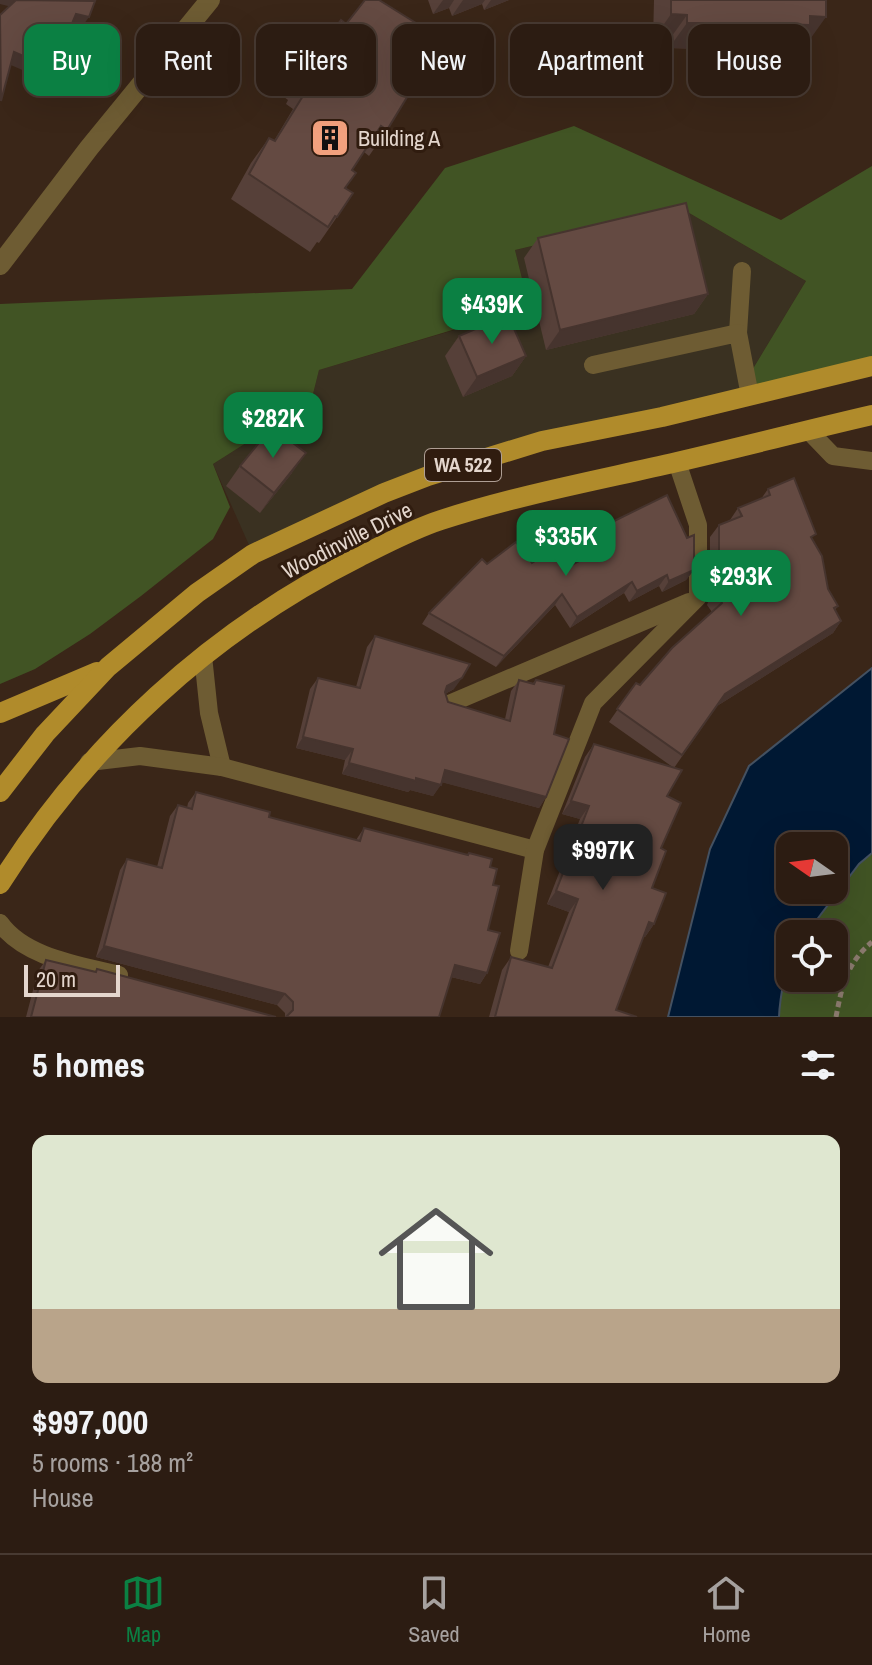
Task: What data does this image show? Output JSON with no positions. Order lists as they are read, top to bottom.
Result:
{
  "streets": {
    "main road": ["WA 522", "Woodinville Drive"]
  },
  "places": {
    "building": ["Building A"]
  },
  "scale_bar": "20 m",
  "north": "left",
  "page": {
    "chip": [
      "Buy",
      "Rent",
      "Filters",
      "New",
      "Apartment",
      "House"
    ],
    "price": [
      "$439K",
      "$282K",
      "$335K",
      "$293K",
      "$997K"
    ],
    "scale": "20 m",
    "heading": "5 homes",
    "list": [
      {
        "name": "$997,000",
        "note": "5 rooms · 188 m² · House"
      }
    ],
    "tabs": ["Map", "Saved", "Home"]
  }
}
